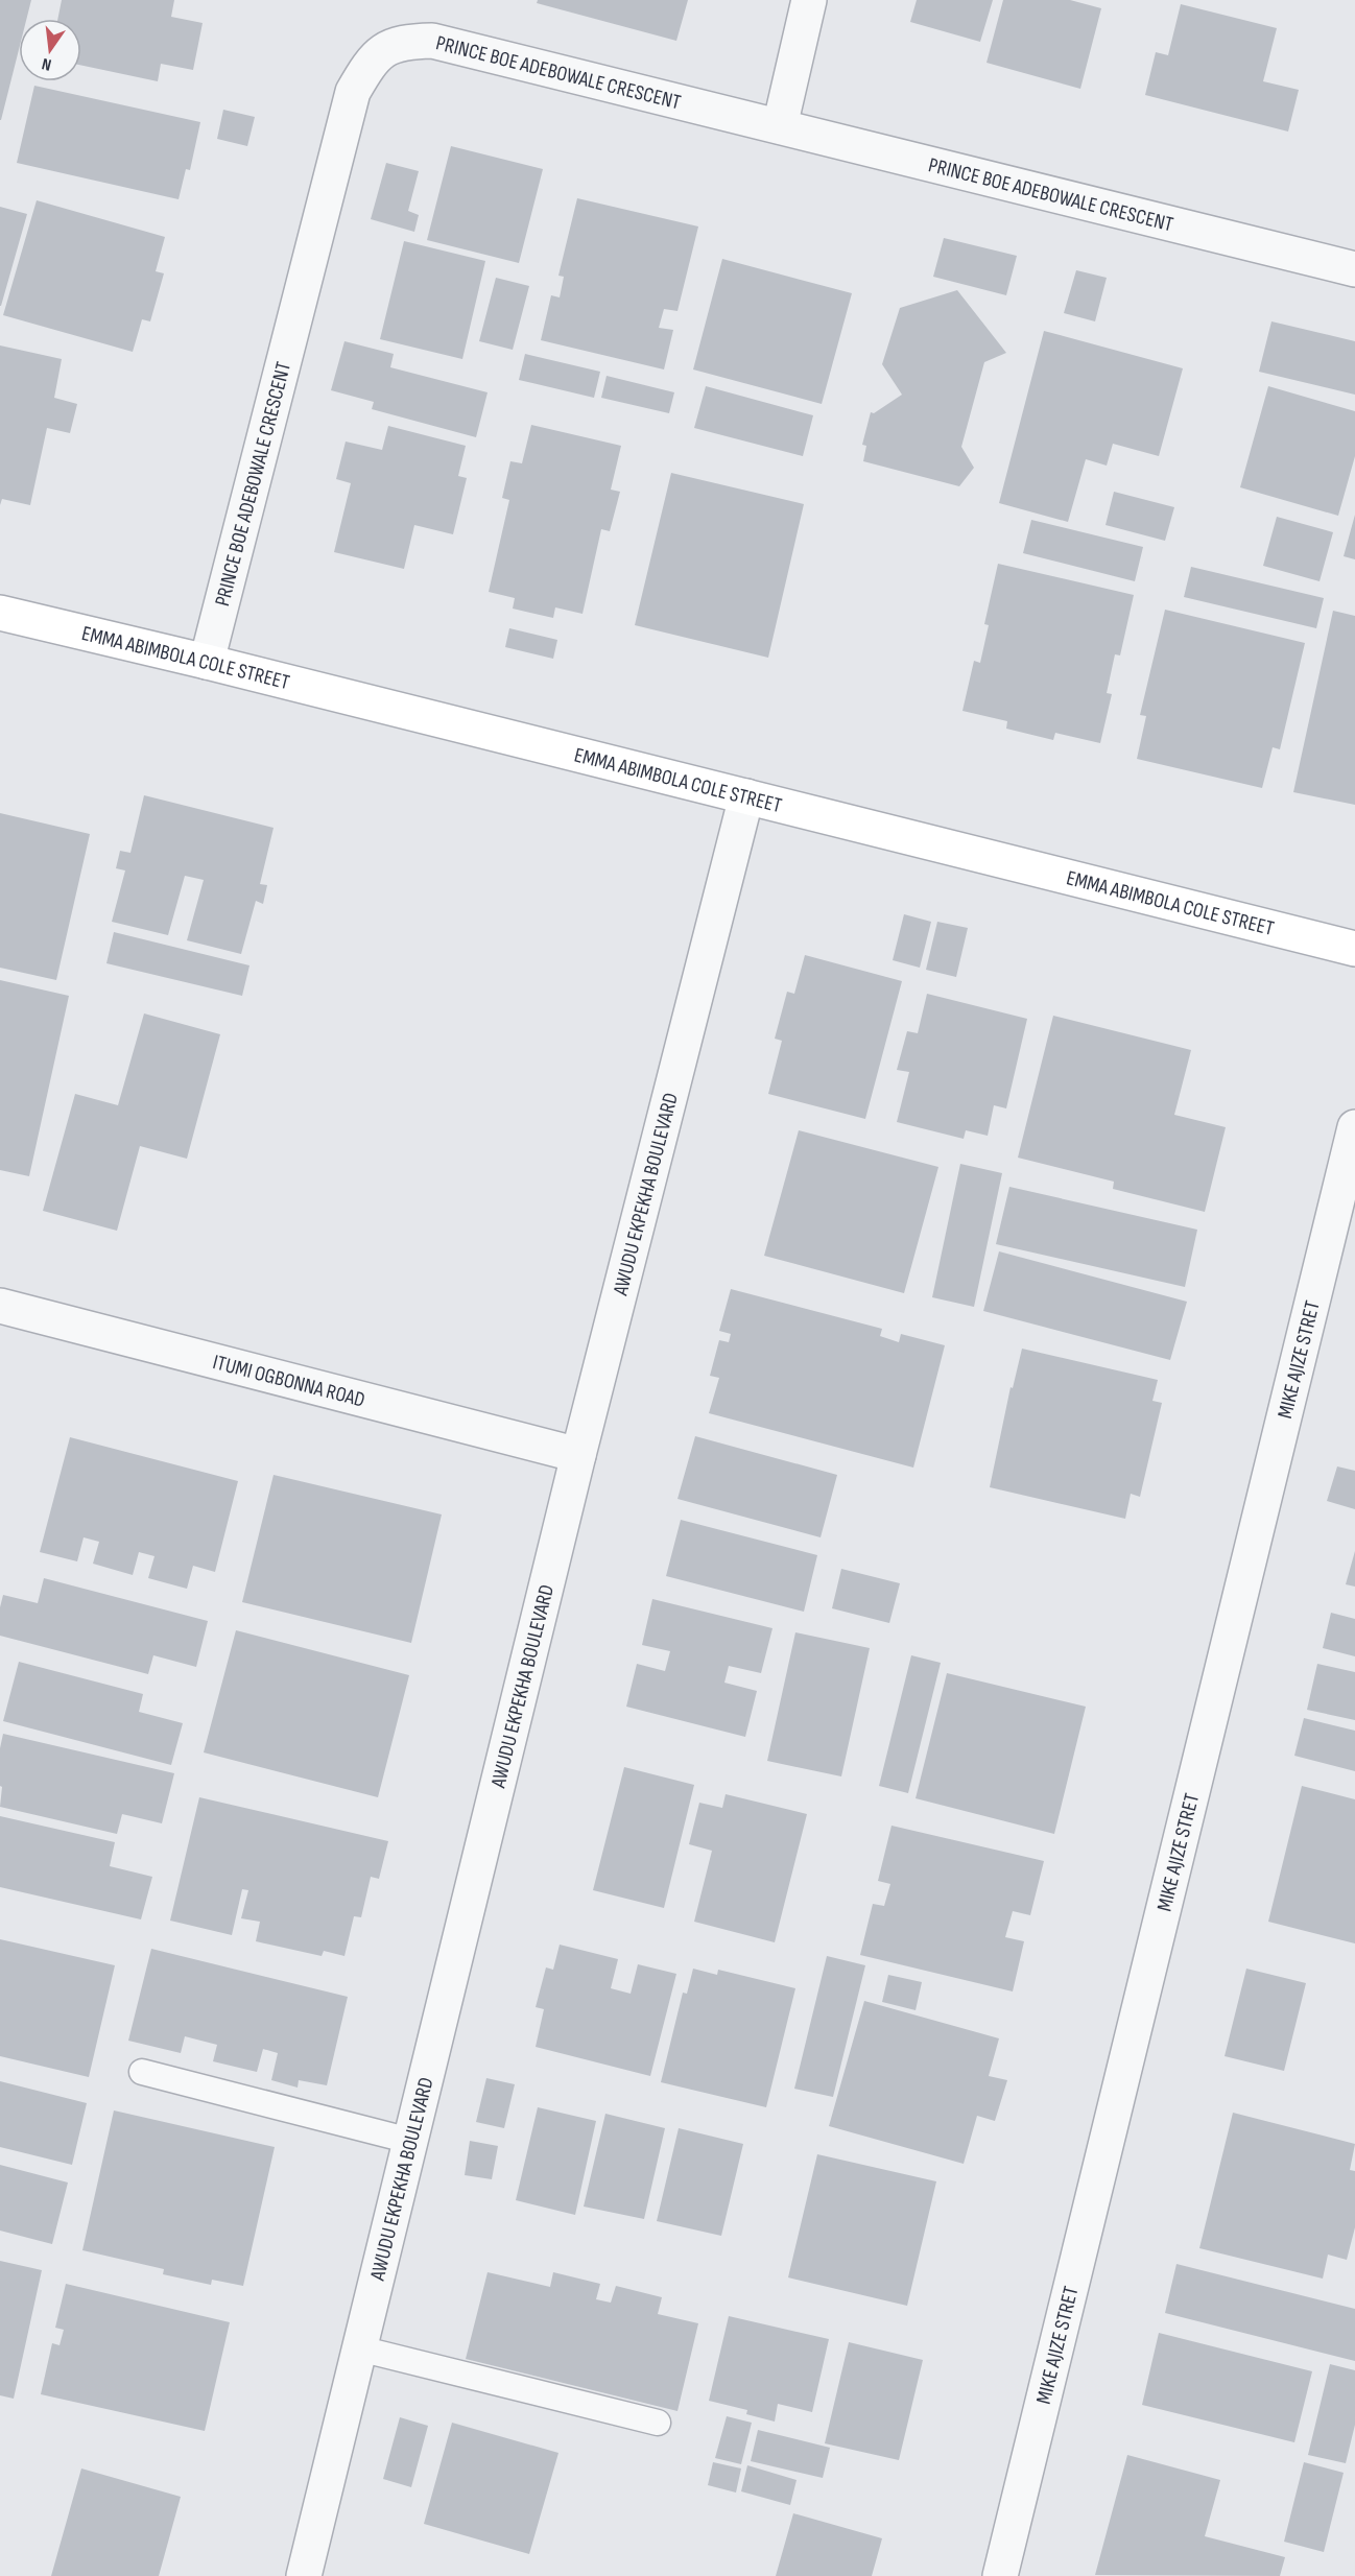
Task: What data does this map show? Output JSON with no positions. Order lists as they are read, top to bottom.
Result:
{
  "streets": {
    "street": [
      "PRINCE BOE ADEBOWALE CRESCENT",
      "EMMA ABIMBOLA COLE STREET",
      "AWUDU EKPEKHA BOULEVARD",
      "MIKE AJIZE STRET",
      "ITUMI OGBONNA ROAD"
    ]
  },
  "crossings": [
    ["PRINCE BOE ADEBOWALE CRESCENT", "EMMA ABIMBOLA COLE STREET"],
    ["EMMA ABIMBOLA COLE STREET", "AWUDU EKPEKHA BOULEVARD"],
    ["AWUDU EKPEKHA BOULEVARD", "ITUMI OGBONNA ROAD"]
  ],
  "north": "bottom"
}
